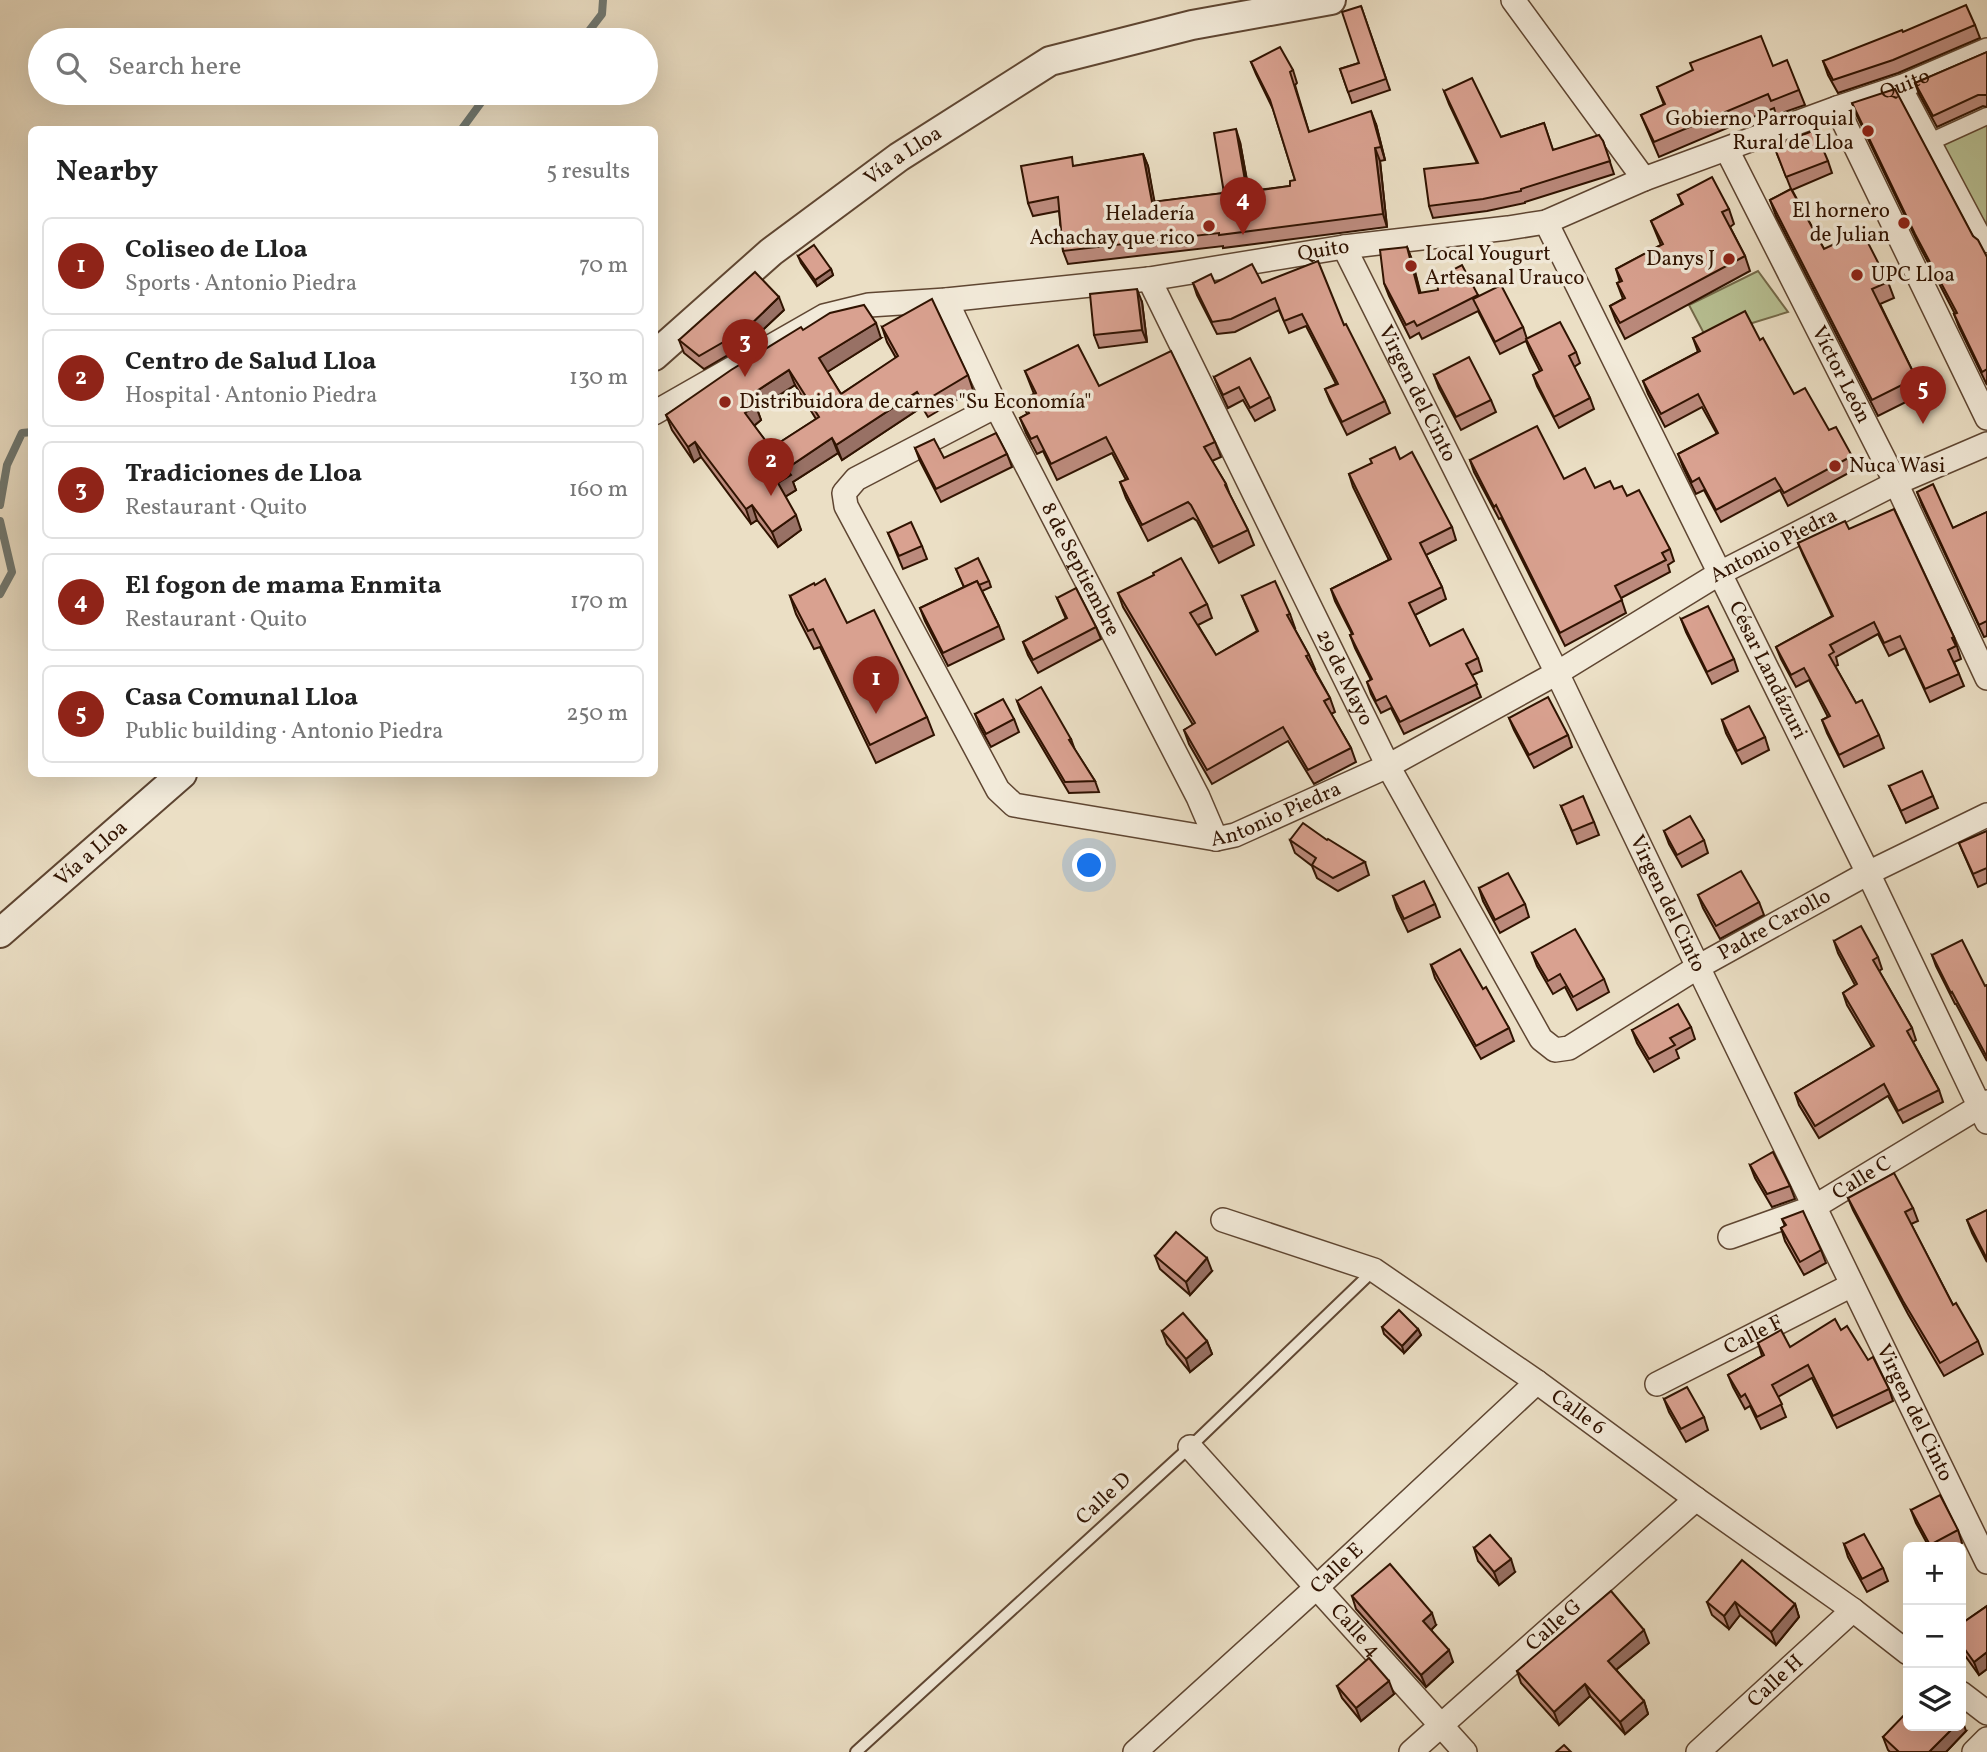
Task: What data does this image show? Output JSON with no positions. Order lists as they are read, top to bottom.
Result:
{
  "streets": {
    "street": [
      "Quito",
      "Vía a Lloa",
      "Víctor León",
      "Virgen del Cinto",
      "Antonio Piedra",
      "8 de Septiembre",
      "César Landázuri",
      "29 de Mayo",
      "Padre Carollo",
      "Calle C",
      "Calle F",
      "Calle 6",
      "Calle E",
      "Calle G",
      "Calle 4",
      "Calle H"
    ],
    "lane": ["Calle D"]
  },
  "crossings": [
    ["Quito", "Víctor León"],
    ["Quito", "Virgen del Cinto"],
    ["Quito", "8 de Septiembre"],
    ["Quito", "César Landázuri"],
    ["Quito", "29 de Mayo"],
    ["Víctor León", "Antonio Piedra"],
    ["Virgen del Cinto", "Antonio Piedra"],
    ["Virgen del Cinto", "Padre Carollo"],
    ["Virgen del Cinto", "Calle C"],
    ["Virgen del Cinto", "Calle F"],
    ["Antonio Piedra", "8 de Septiembre"],
    ["Antonio Piedra", "César Landázuri"],
    ["Antonio Piedra", "29 de Mayo"],
    ["César Landázuri", "Padre Carollo"],
    ["César Landázuri", "Calle C"],
    ["29 de Mayo", "Padre Carollo"],
    ["Calle 6", "Calle D"],
    ["Calle 6", "Calle E"],
    ["Calle 6", "Calle G"],
    ["Calle 6", "Calle H"],
    ["Calle D", "Calle 4"],
    ["Calle E", "Calle 4"],
    ["Calle G", "Calle 4"]
  ],
  "places": [
    "Gobierno Parroquial Rural de Lloa",
    "El hornero de Julian",
    "Heladería Achachay que rico",
    "Danys J",
    "Local Yougurt Artesanal Urauco",
    "UPC Lloa",
    "Distribuidora de carnes \"Su Economía\"",
    "Nuca Wasi"
  ],
  "page": {
    "search": "Search here",
    "heading": ["Nearby", "5 results"],
    "pins": [
      "4",
      "3",
      "5",
      "2",
      "1"
    ],
    "list": [
      {
        "mark": "1",
        "name": "Coliseo de Lloa",
        "note": "Sports · Antonio Piedra",
        "value": "70 m"
      },
      {
        "mark": "2",
        "name": "Centro de Salud Lloa",
        "note": "Hospital · Antonio Piedra",
        "value": "130 m"
      },
      {
        "mark": "3",
        "name": "Tradiciones de Lloa",
        "note": "Restaurant · Quito",
        "value": "160 m"
      },
      {
        "mark": "4",
        "name": "El fogon de mama Enmita",
        "note": "Restaurant · Quito",
        "value": "170 m"
      },
      {
        "mark": "5",
        "name": "Casa Comunal Lloa",
        "note": "Public building · Antonio Piedra",
        "value": "250 m"
      }
    ],
    "map_buttons": ["+", "−"]
  }
}
